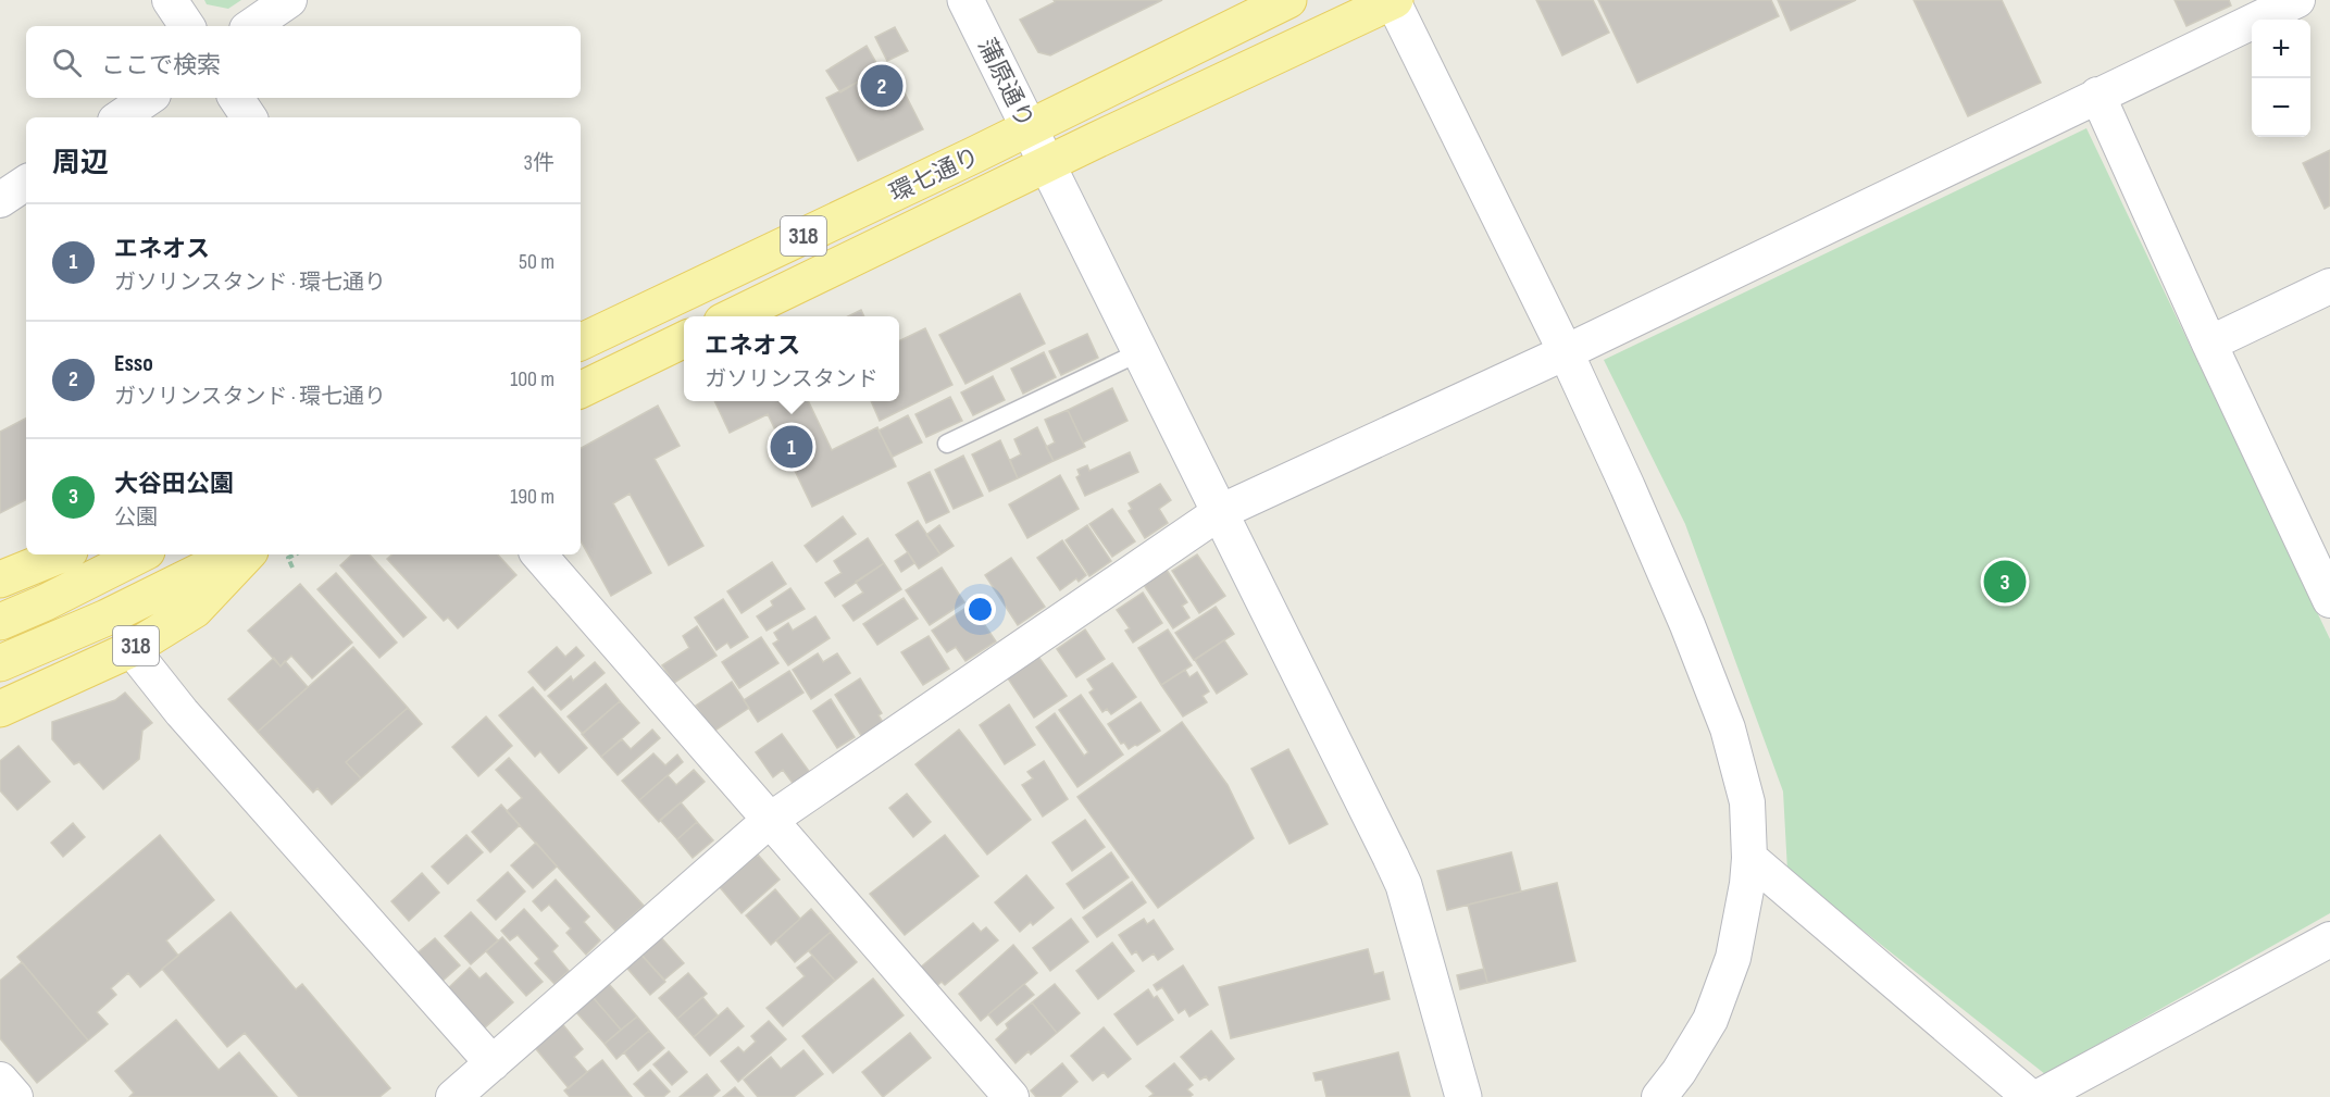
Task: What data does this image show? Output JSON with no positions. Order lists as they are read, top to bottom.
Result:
{
  "streets": {
    "main road": ["環七通り", "318"],
    "street": ["蒲原通り"]
  },
  "crossings": [
    ["蒲原通り", "環七通り"]
  ],
  "page": {
    "map_buttons": ["+", "−"],
    "search": "ここで検索",
    "pins": ["2", "1", "3"],
    "heading": ["周辺", "3件"],
    "list": [
      {
        "mark": "1",
        "name": "エネオス",
        "note": "ガソリンスタンド · 環七通り",
        "value": "50 m"
      },
      {
        "mark": "2",
        "name": "Esso",
        "note": "ガソリンスタンド · 環七通り",
        "value": "100 m"
      },
      {
        "mark": "3",
        "name": "大谷田公園",
        "note": "公園",
        "value": "190 m"
      }
    ],
    "popup": ["エネオス", "ガソリンスタンド"]
  }
}
